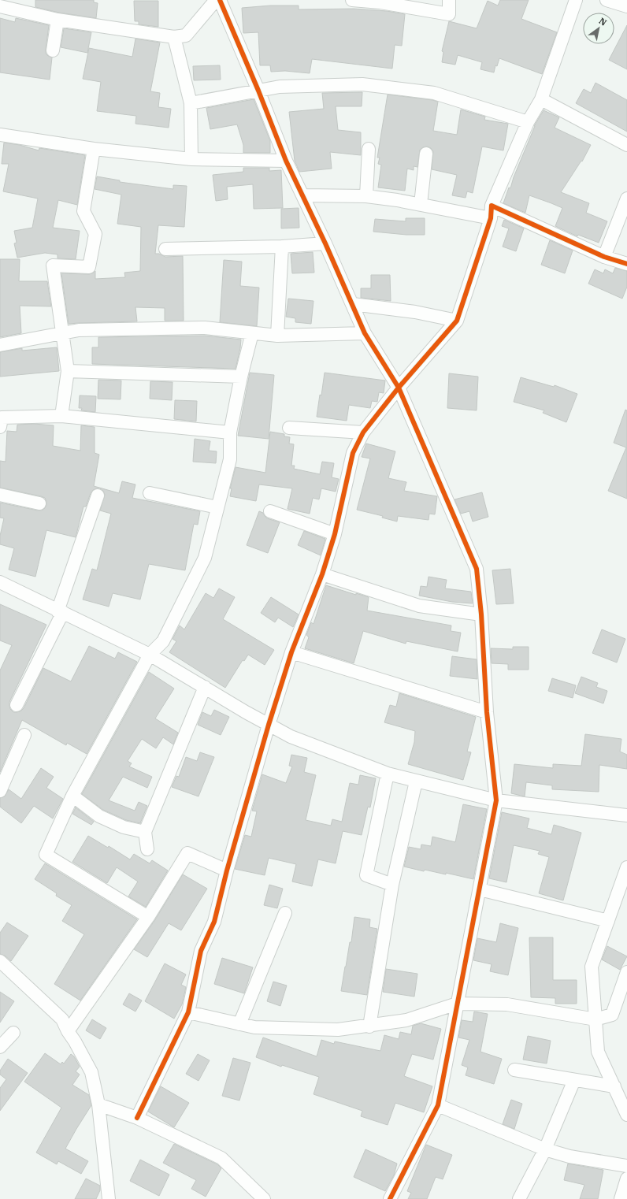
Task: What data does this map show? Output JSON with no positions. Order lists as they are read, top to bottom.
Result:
{
  "north": "top right"
}
